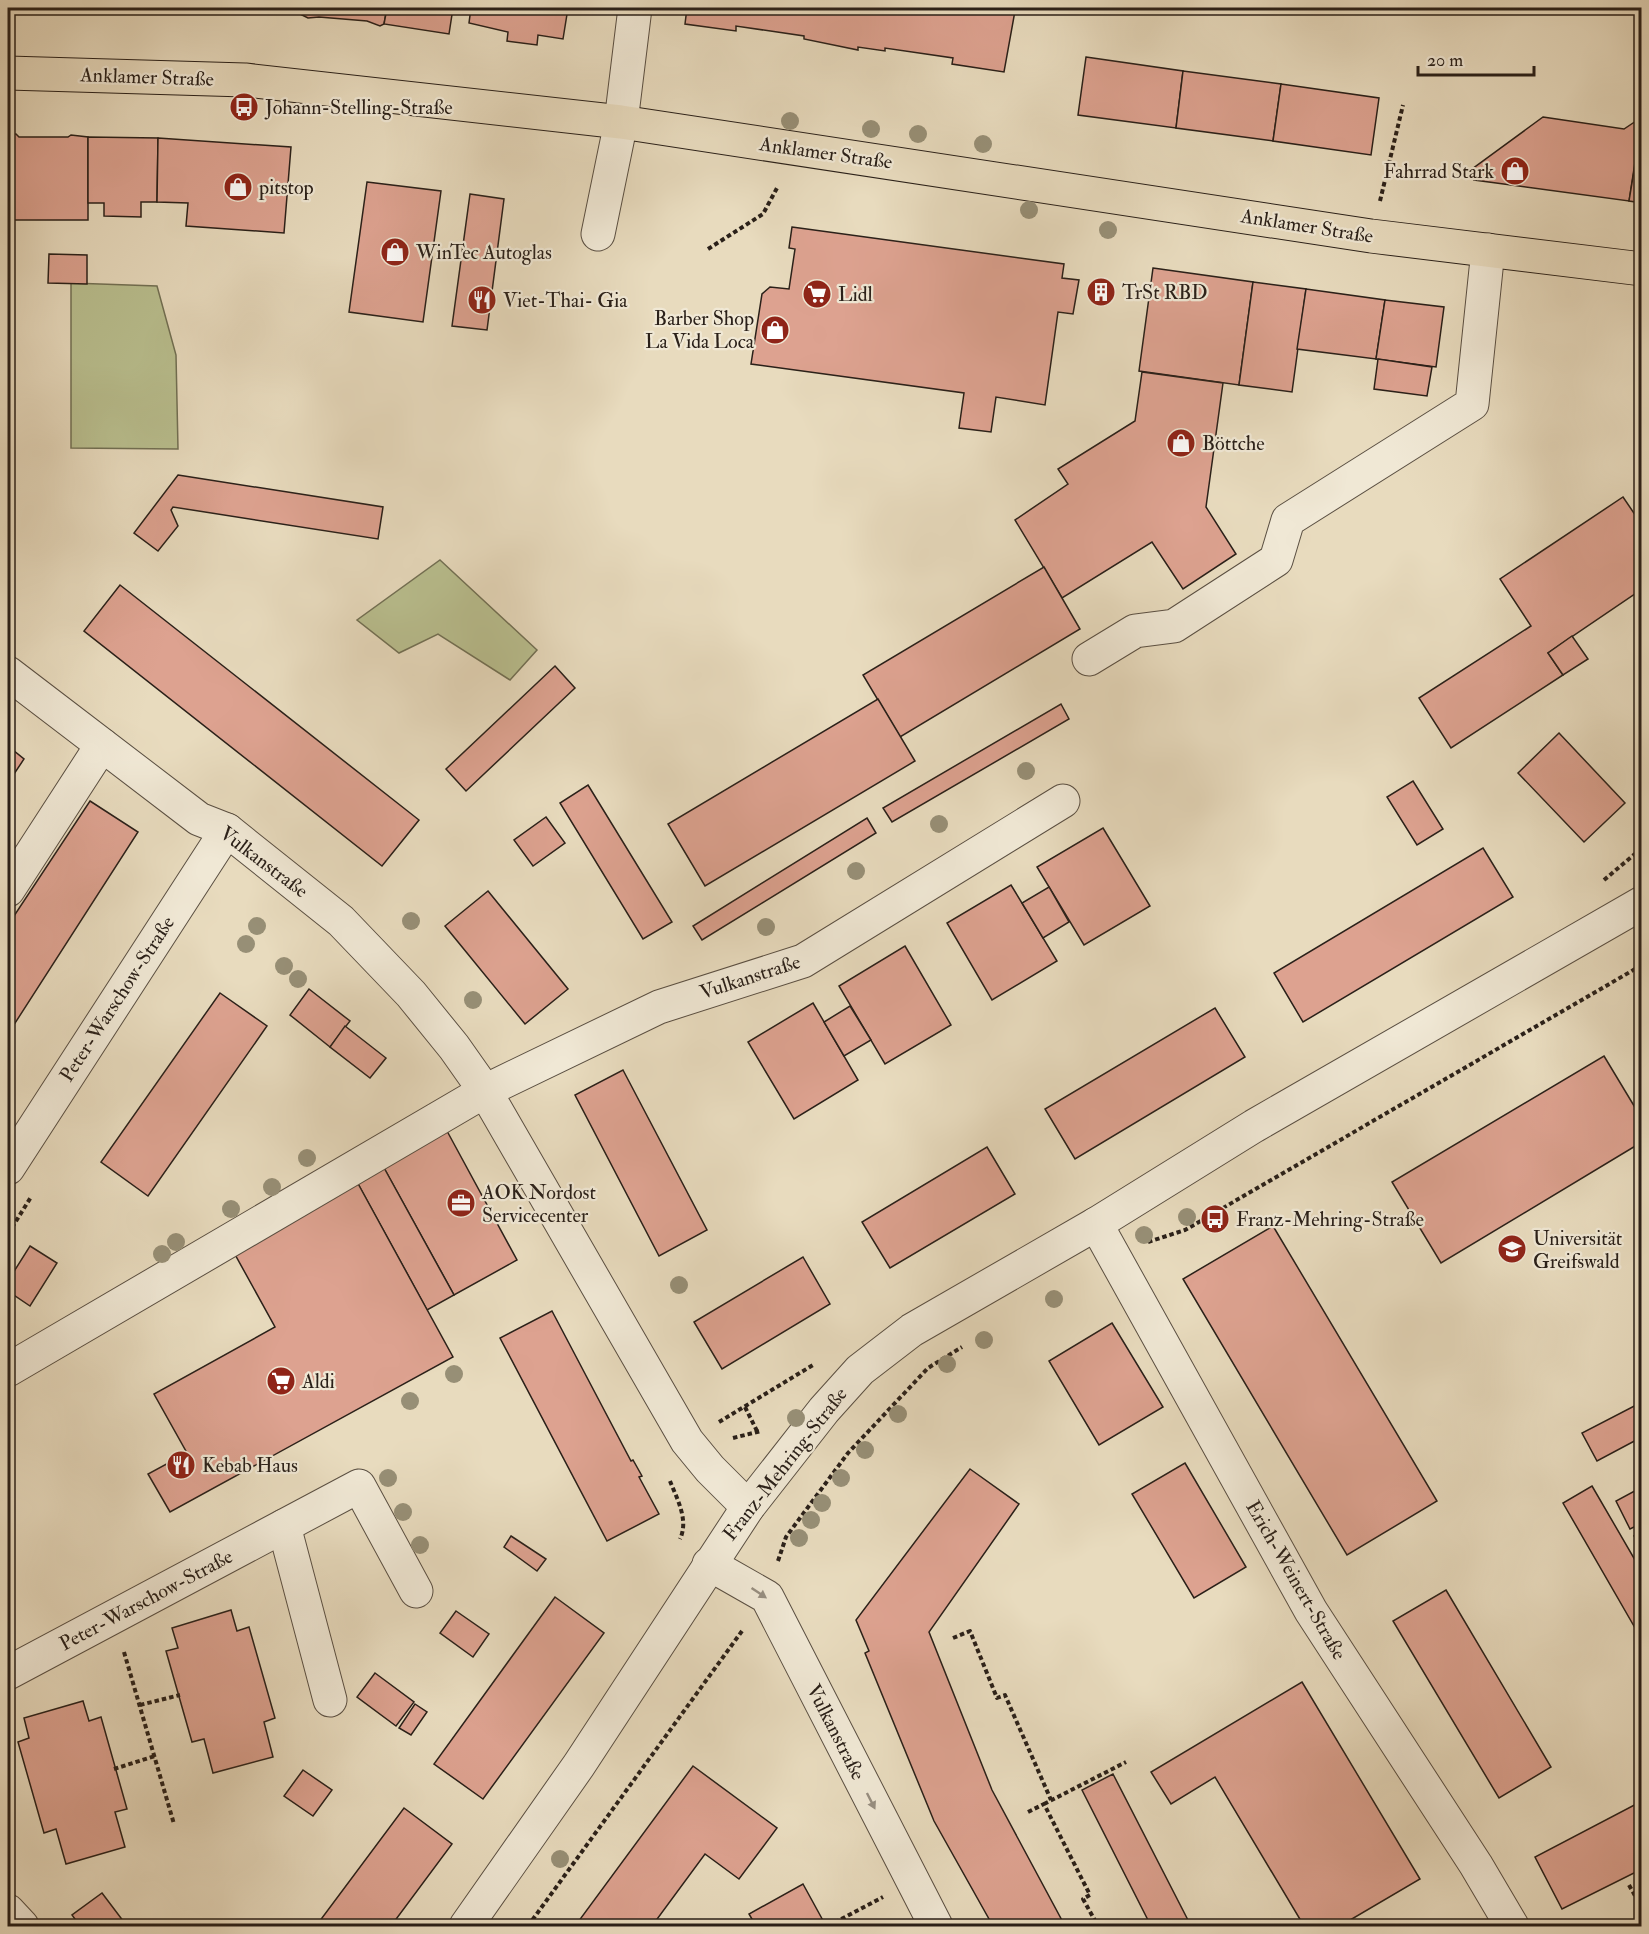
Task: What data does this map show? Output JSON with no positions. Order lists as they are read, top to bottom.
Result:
{
  "streets": {
    "main road": ["Anklamer Straße"],
    "street": [
      "Vulkanstraße",
      "Peter-Warschow-Straße",
      "Franz-Mehring-Straße",
      "Erich-Weinert-Straße"
    ]
  },
  "crossings": [
    ["Vulkanstraße", "Peter-Warschow-Straße"],
    ["Vulkanstraße", "Franz-Mehring-Straße"],
    ["Franz-Mehring-Straße", "Erich-Weinert-Straße"]
  ],
  "places": {
    "bus stop": ["Johann-Stelling-Straße", "Franz-Mehring-Straße"],
    "shop": [
      "Fahrrad Stark",
      "pitstop",
      "WinTec Autoglas",
      "Barber Shop La Vida Loca",
      "Böttche"
    ],
    "building": ["TrSt RBD"],
    "supermarket": ["Lidl", "Aldi"],
    "restaurant": ["Viet-Thai- Gia", "Kebab Haus"],
    "office": ["AOK Nordost Servicecenter"],
    "school or university": ["Universität Greifswald"]
  },
  "scale_bar": "20 m"
}
